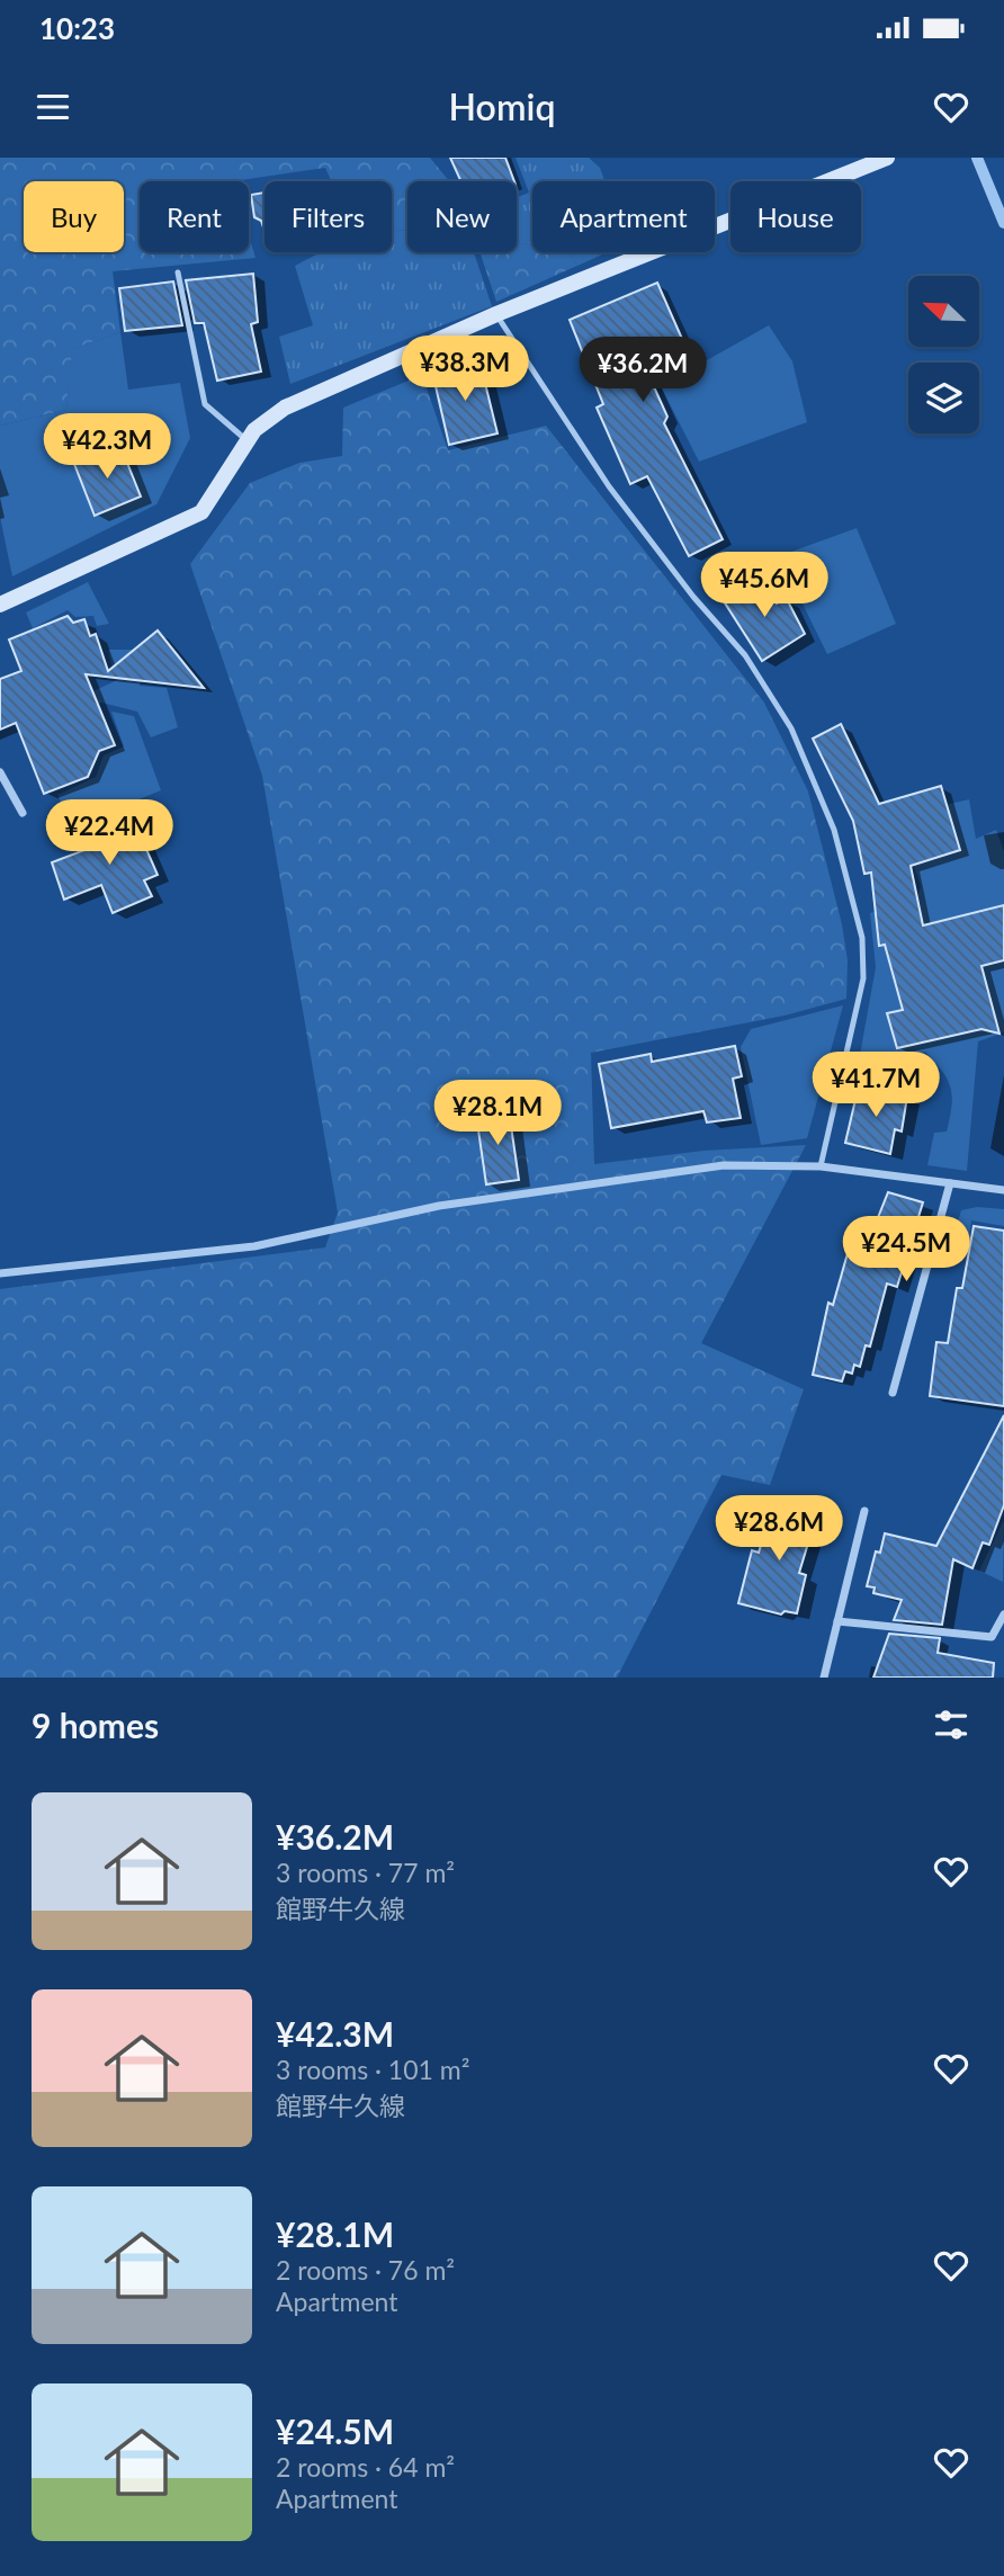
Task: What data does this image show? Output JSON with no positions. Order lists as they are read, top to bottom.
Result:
{
  "north": "top left",
  "page": {
    "status": "10:23",
    "header": "Homiq",
    "chip": [
      "Buy",
      "Rent",
      "Filters",
      "New",
      "Apartment",
      "House"
    ],
    "price": [
      "¥38.3M",
      "¥36.2M",
      "¥42.3M",
      "¥45.6M",
      "¥22.4M",
      "¥41.7M",
      "¥28.1M",
      "¥24.5M",
      "¥28.6M"
    ],
    "heading": "9 homes",
    "list": [
      {
        "name": "¥36.2M",
        "note": "3 rooms · 77 m² · 館野牛久線"
      },
      {
        "name": "¥42.3M",
        "note": "3 rooms · 101 m² · 館野牛久線"
      },
      {
        "name": "¥28.1M",
        "note": "2 rooms · 76 m² · Apartment"
      },
      {
        "name": "¥24.5M",
        "note": "2 rooms · 64 m² · Apartment"
      }
    ]
  }
}
